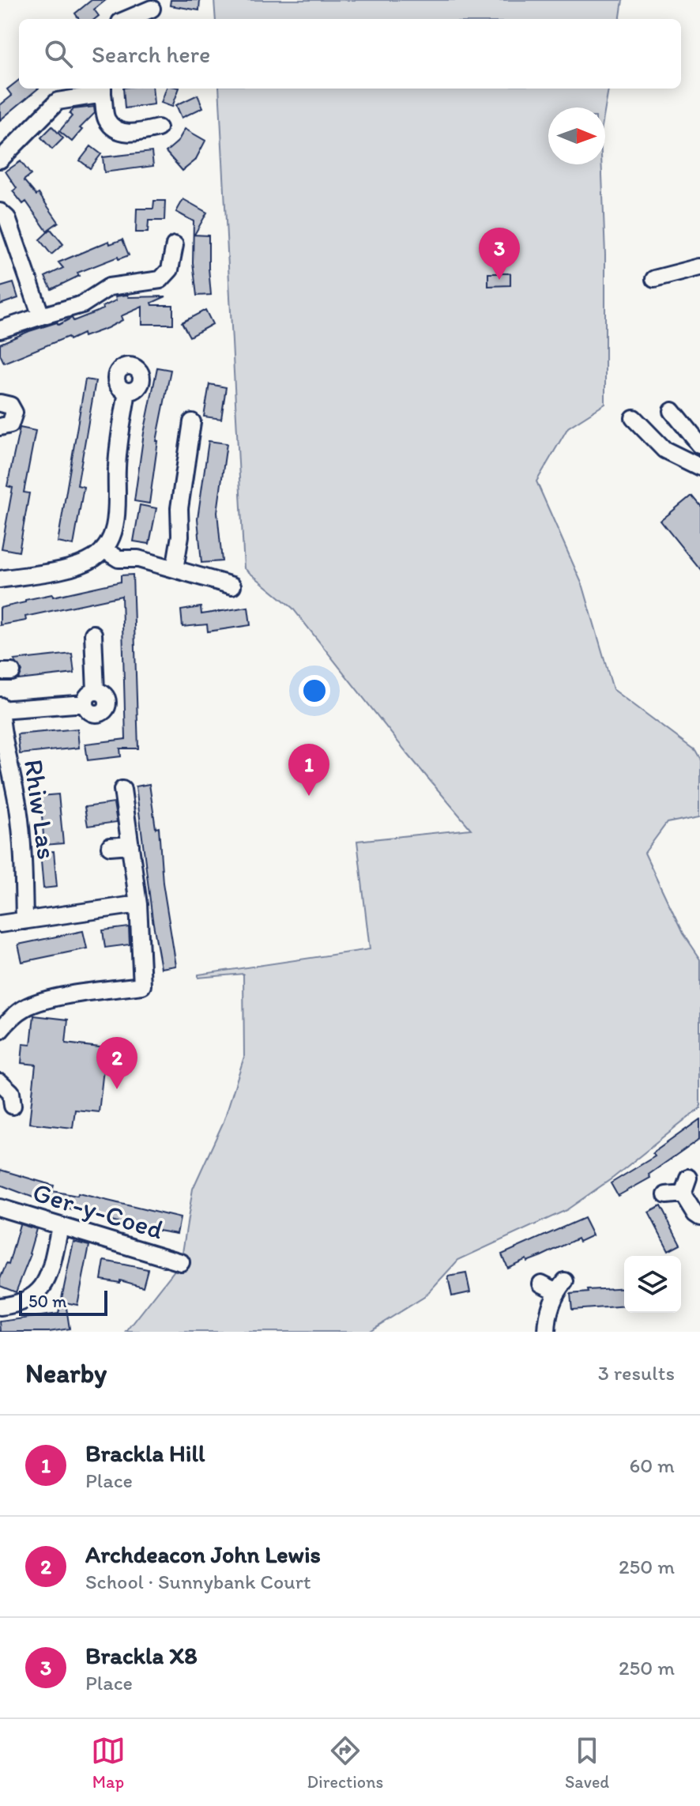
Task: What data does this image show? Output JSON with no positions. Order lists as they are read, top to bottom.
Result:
{
  "streets": {
    "street": ["Rhiw Las", "Ger-y-Coed"]
  },
  "scale_bar": "50 m",
  "north": "right",
  "page": {
    "search": "Search here",
    "pins": ["3", "1", "2"],
    "scale": "50 m",
    "heading": ["Nearby", "3 results"],
    "list": [
      {
        "mark": "1",
        "name": "Brackla Hill",
        "note": "Place",
        "value": "60 m"
      },
      {
        "mark": "2",
        "name": "Archdeacon John Lewis",
        "note": "School · Sunnybank Court",
        "value": "250 m"
      },
      {
        "mark": "3",
        "name": "Brackla X8",
        "note": "Place",
        "value": "250 m"
      }
    ],
    "nav": ["Map", "Directions", "Saved"]
  }
}
